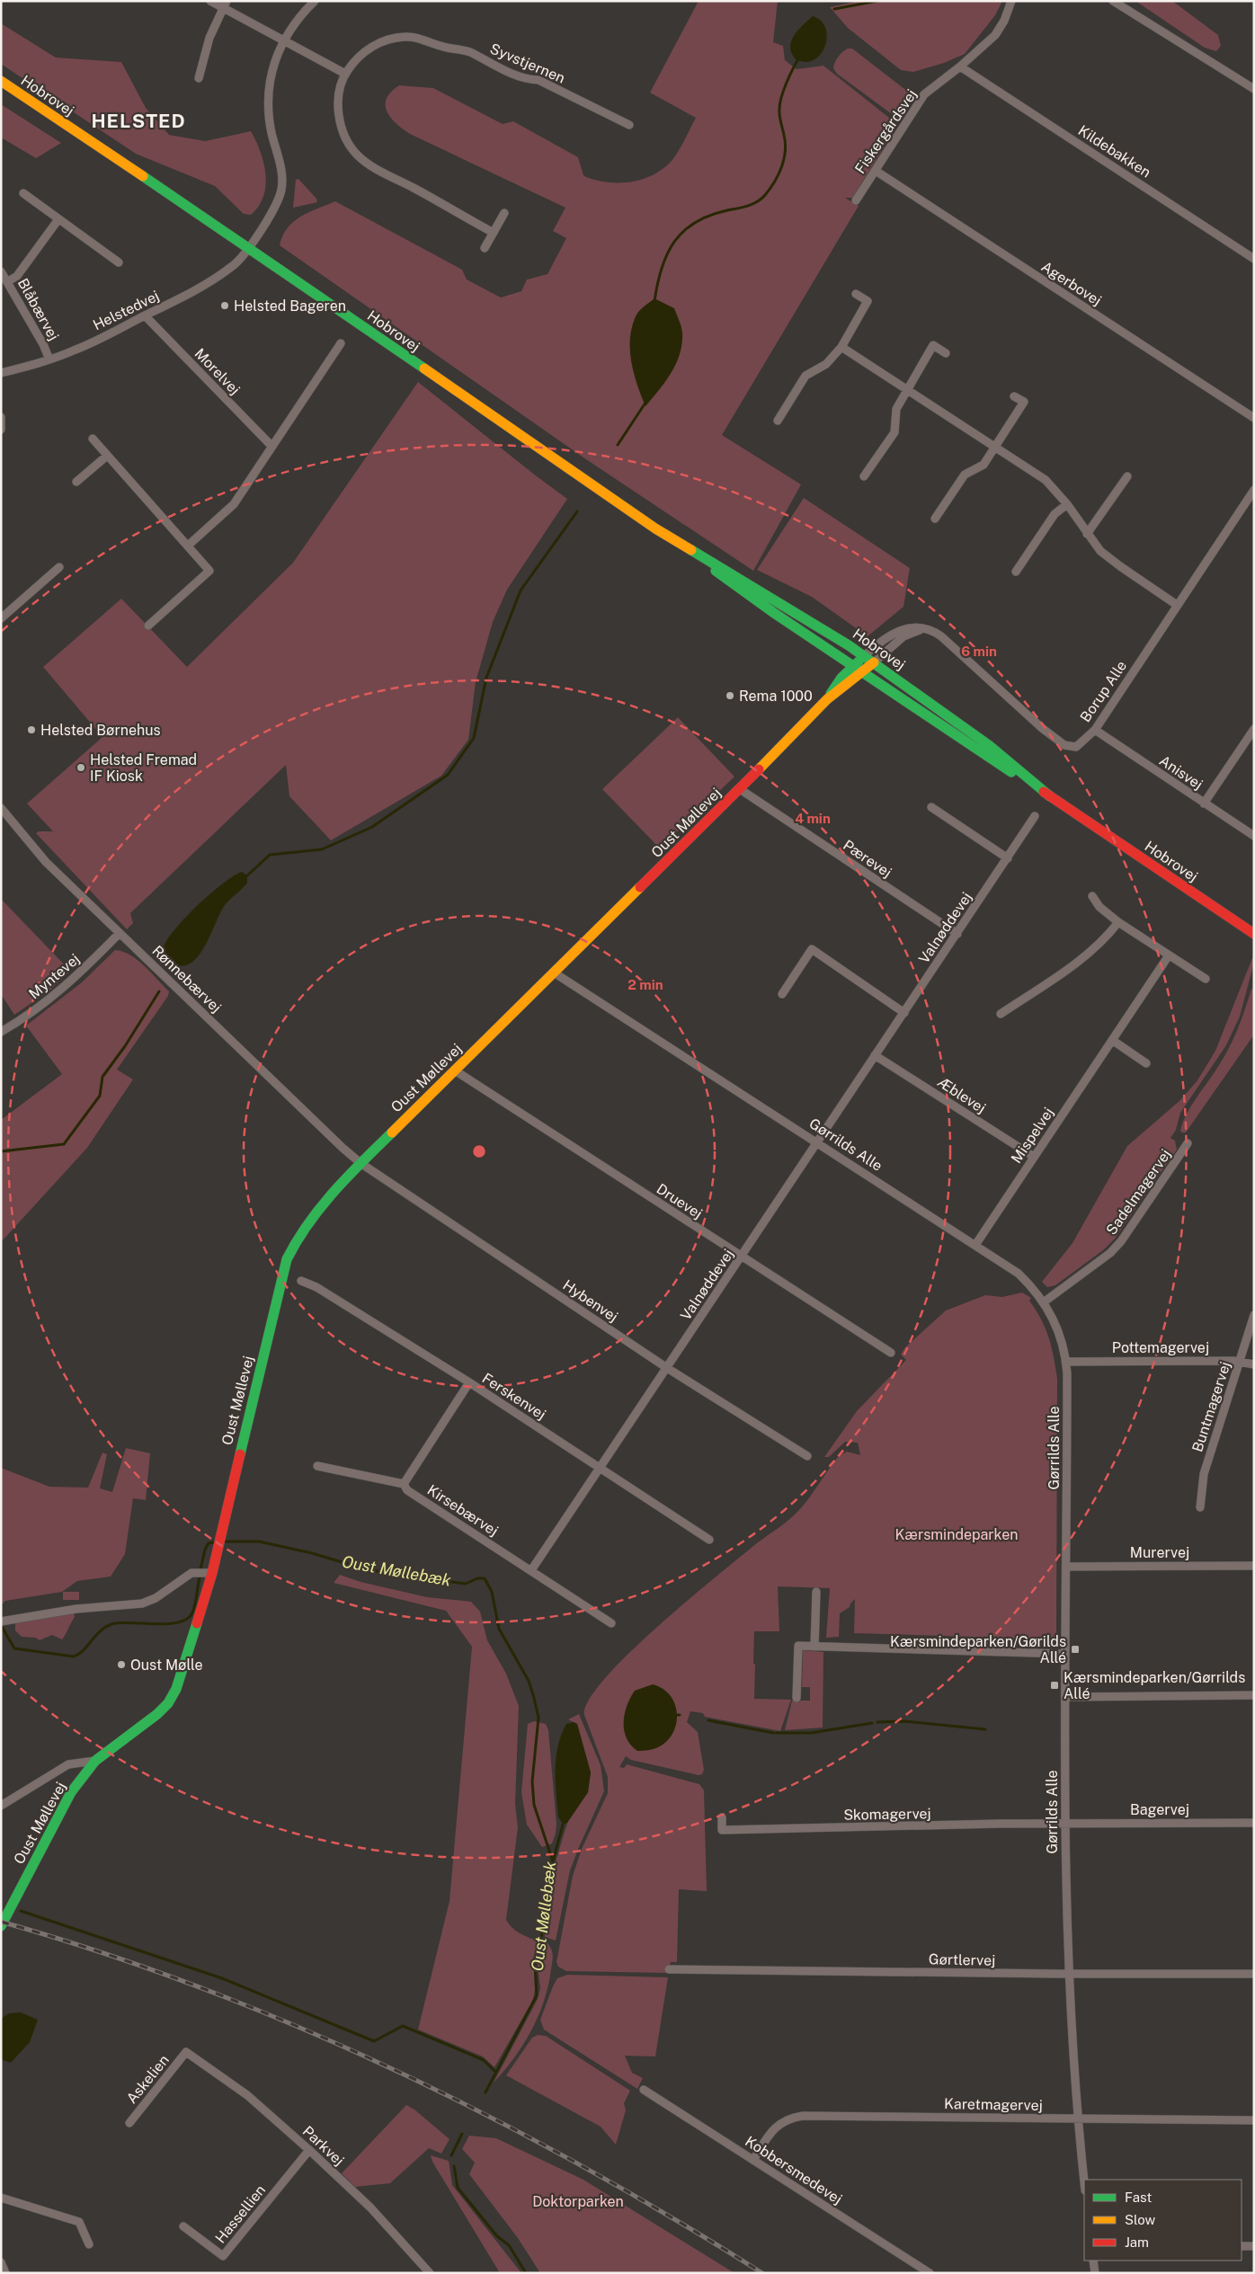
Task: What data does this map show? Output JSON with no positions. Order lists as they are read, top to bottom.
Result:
{
  "streets": {
    "main road": ["Hobrovej", "Oust Møllevej"],
    "street": [
      "Syvstjernen",
      "Fiskergårdsvej",
      "Kildebakken",
      "Agerbovej",
      "Blåbærvej",
      "Helstedvej",
      "Morelvej",
      "Borup Alle",
      "Anisvej",
      "Pærevej",
      "Valnøddevej",
      "Myntevej",
      "Rønnebærvej",
      "Æblevej",
      "Mispelvej",
      "Gørrilds Alle",
      "Sadelmagervej",
      "Druevej",
      "Hybenvej",
      "Pottemagervej",
      "Ferskenvej",
      "Buntmagervej",
      "Kirsebærvej",
      "Murervej",
      "Bagervej",
      "Skomagervej",
      "Gørtlervej",
      "Askelien",
      "Karetmagervej",
      "Parkvej",
      "Kobbersmedevej",
      "Hassellien"
    ]
  },
  "crossings": [
    ["Hobrovej", "Helstedvej"],
    ["Hobrovej", "Borup Alle"],
    ["Hobrovej", "Oust Møllevej"],
    ["Fiskergårdsvej", "Kildebakken"],
    ["Fiskergårdsvej", "Agerbovej"],
    ["Blåbærvej", "Helstedvej"],
    ["Helstedvej", "Morelvej"],
    ["Borup Alle", "Anisvej"],
    ["Oust Møllevej", "Pærevej"],
    ["Oust Møllevej", "Rønnebærvej"],
    ["Oust Møllevej", "Gørrilds Alle"],
    ["Oust Møllevej", "Druevej"],
    ["Oust Møllevej", "Hybenvej"],
    ["Pærevej", "Valnøddevej"],
    ["Valnøddevej", "Æblevej"],
    ["Valnøddevej", "Gørrilds Alle"],
    ["Valnøddevej", "Druevej"],
    ["Valnøddevej", "Hybenvej"],
    ["Valnøddevej", "Ferskenvej"],
    ["Valnøddevej", "Kirsebærvej"],
    ["Myntevej", "Rønnebærvej"],
    ["Rønnebærvej", "Hybenvej"],
    ["Æblevej", "Mispelvej"],
    ["Mispelvej", "Gørrilds Alle"],
    ["Gørrilds Alle", "Sadelmagervej"],
    ["Gørrilds Alle", "Pottemagervej"],
    ["Gørrilds Alle", "Murervej"],
    ["Gørrilds Alle", "Bagervej"],
    ["Gørrilds Alle", "Skomagervej"],
    ["Gørrilds Alle", "Gørtlervej"],
    ["Gørrilds Alle", "Karetmagervej"],
    ["Pottemagervej", "Buntmagervej"],
    ["Bagervej", "Skomagervej"],
    ["Askelien", "Parkvej"],
    ["Karetmagervej", "Kobbersmedevej"],
    ["Parkvej", "Hassellien"]
  ],
  "districts": ["HELSTED"],
  "water": ["Oust Møllebæk"],
  "parks": ["Kærsmindeparken", "Doktorparken"],
  "places": {
    "other": [
      "Helsted Bageren",
      "Rema 1000",
      "Helsted Børnehus",
      "Helsted Fremad IF Kiosk",
      "Oust Mølle"
    ],
    "transit": ["Kærsmindeparken/Gørilds Allé", "Kærsmindeparken/Gørrilds Allé"]
  },
  "legend": ["Fast", "Slow", "Jam"],
  "rings": ["6 min", "4 min", "2 min"]
}
